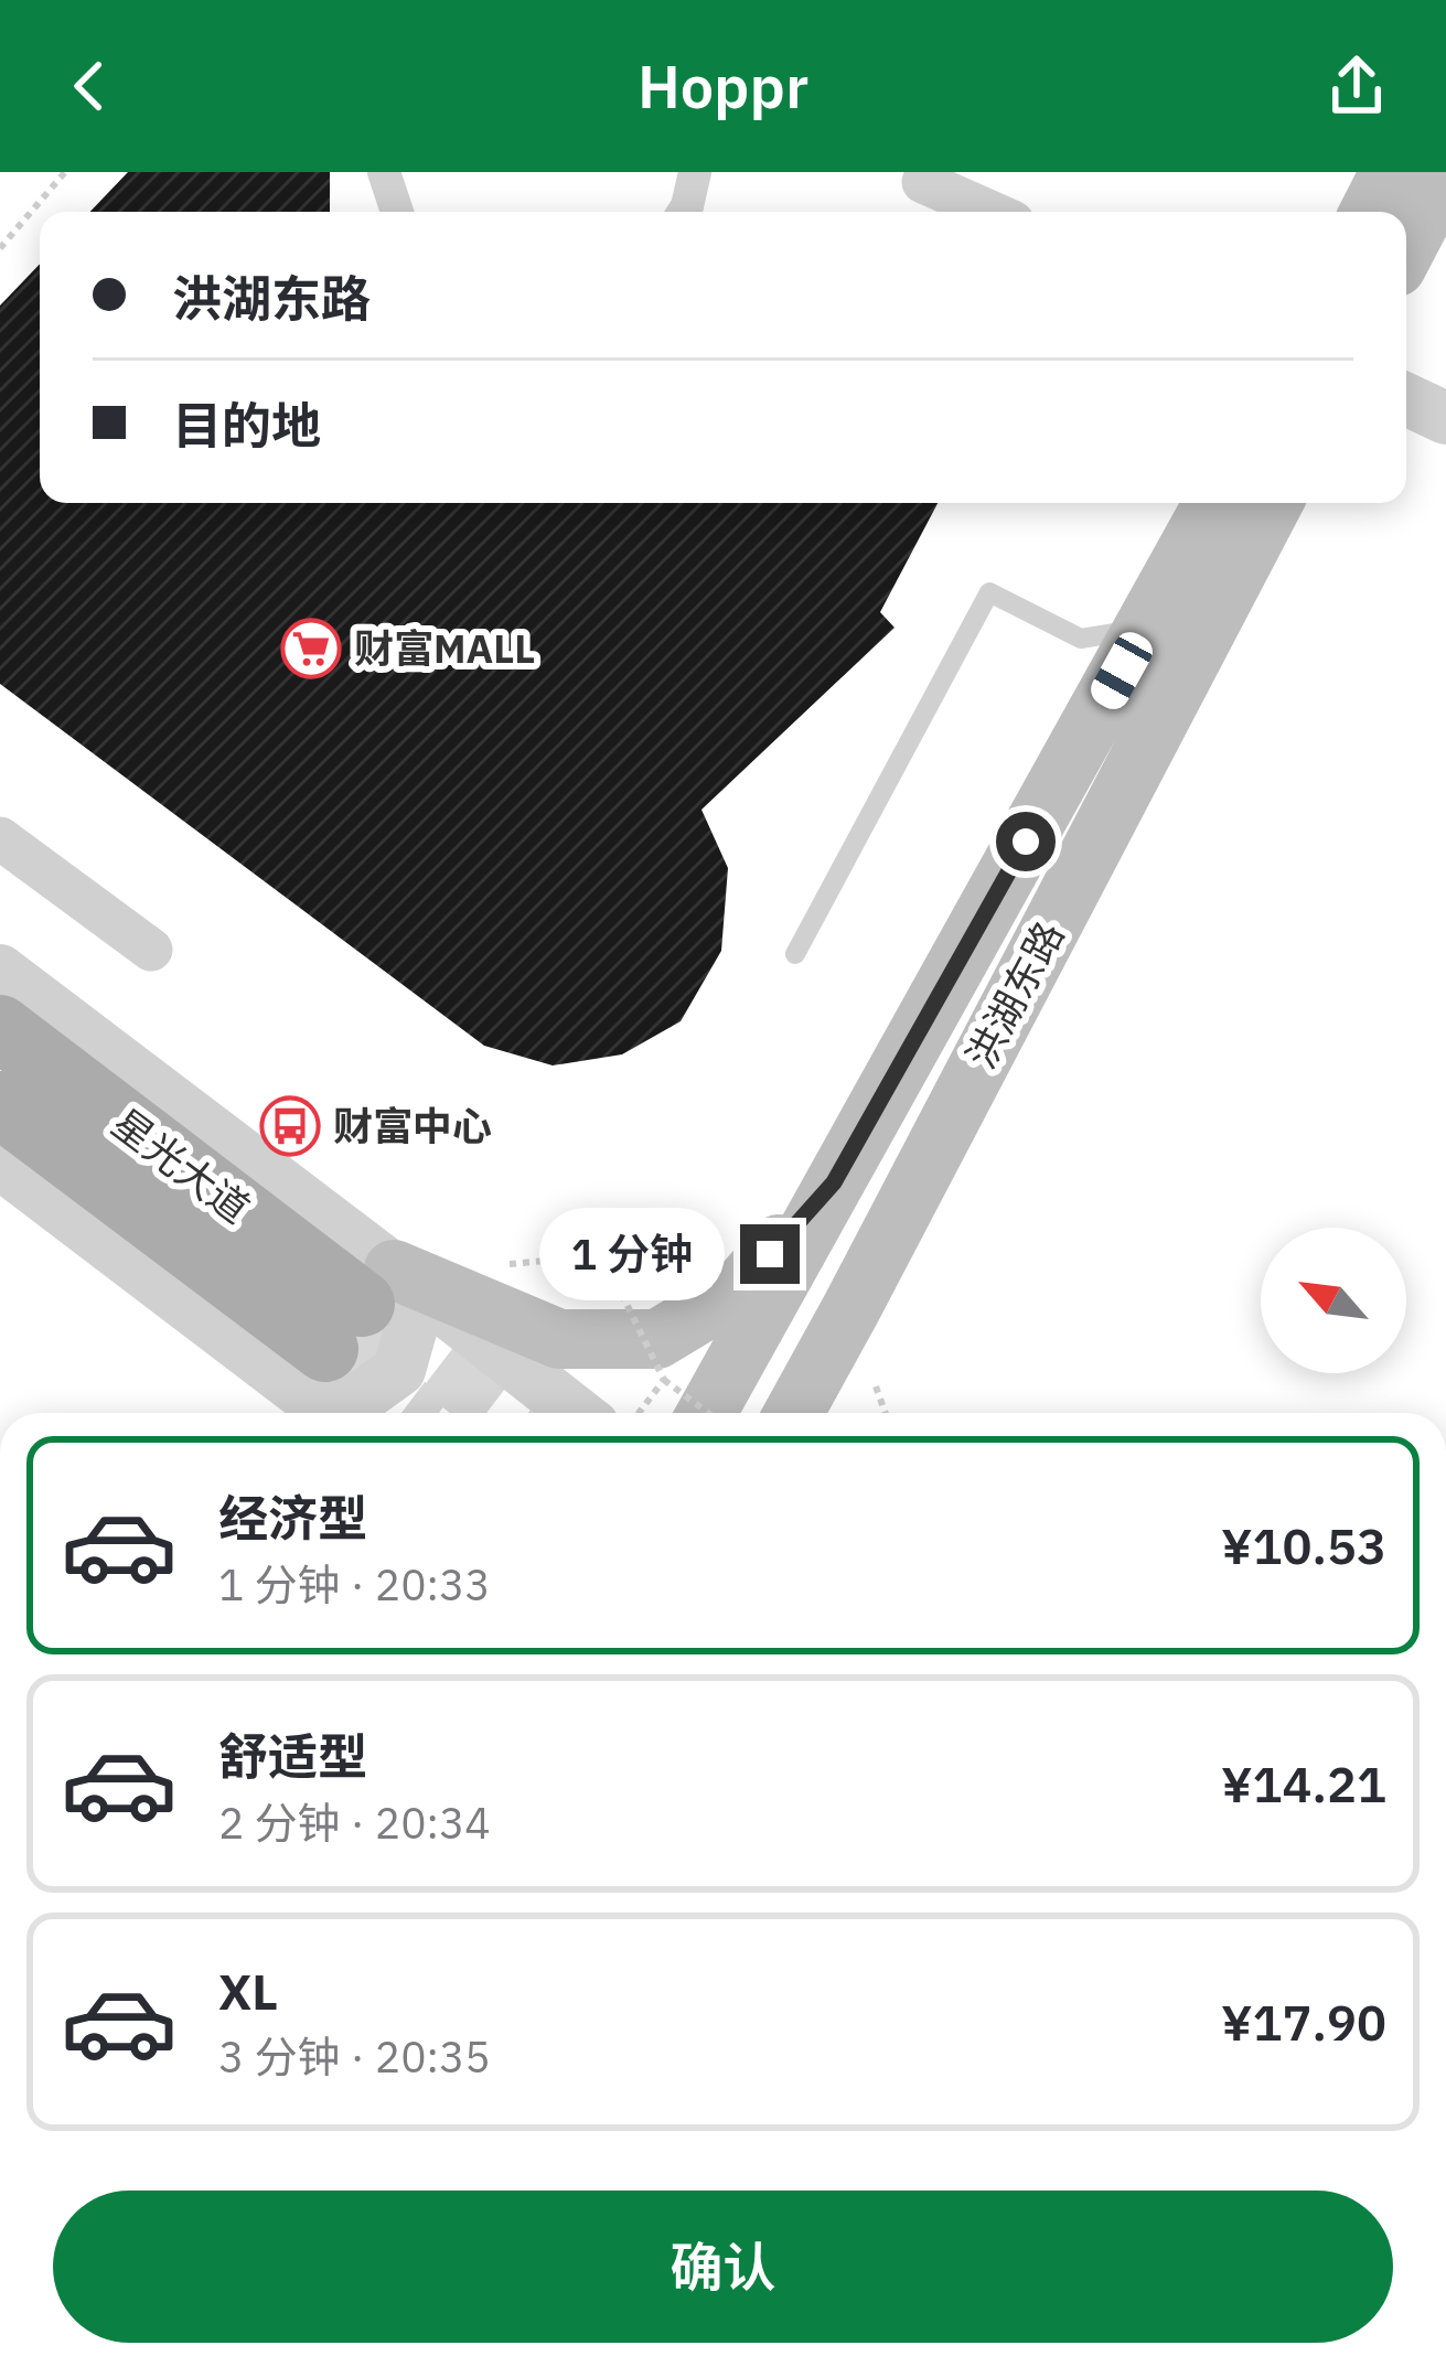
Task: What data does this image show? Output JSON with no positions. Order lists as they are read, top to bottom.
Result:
{
  "streets": {
    "main road": ["洪湖东路", "星光大道"]
  },
  "places": {
    "supermarket": ["财富MALL"],
    "bus stop": ["财富中心"]
  },
  "north": "top left",
  "page": {
    "header": "Hoppr",
    "banner": ["洪湖东路", "目的地"],
    "bubble": "1 分钟",
    "list": [
      {
        "name": "经济型",
        "note": "1 分钟 · 20:33",
        "value": "¥10.53"
      },
      {
        "name": "舒适型",
        "note": "2 分钟 · 20:34",
        "value": "¥14.21"
      },
      {
        "name": "XL",
        "note": "3 分钟 · 20:35",
        "value": "¥17.90"
      }
    ],
    "buttons": "确认"
  }
}
